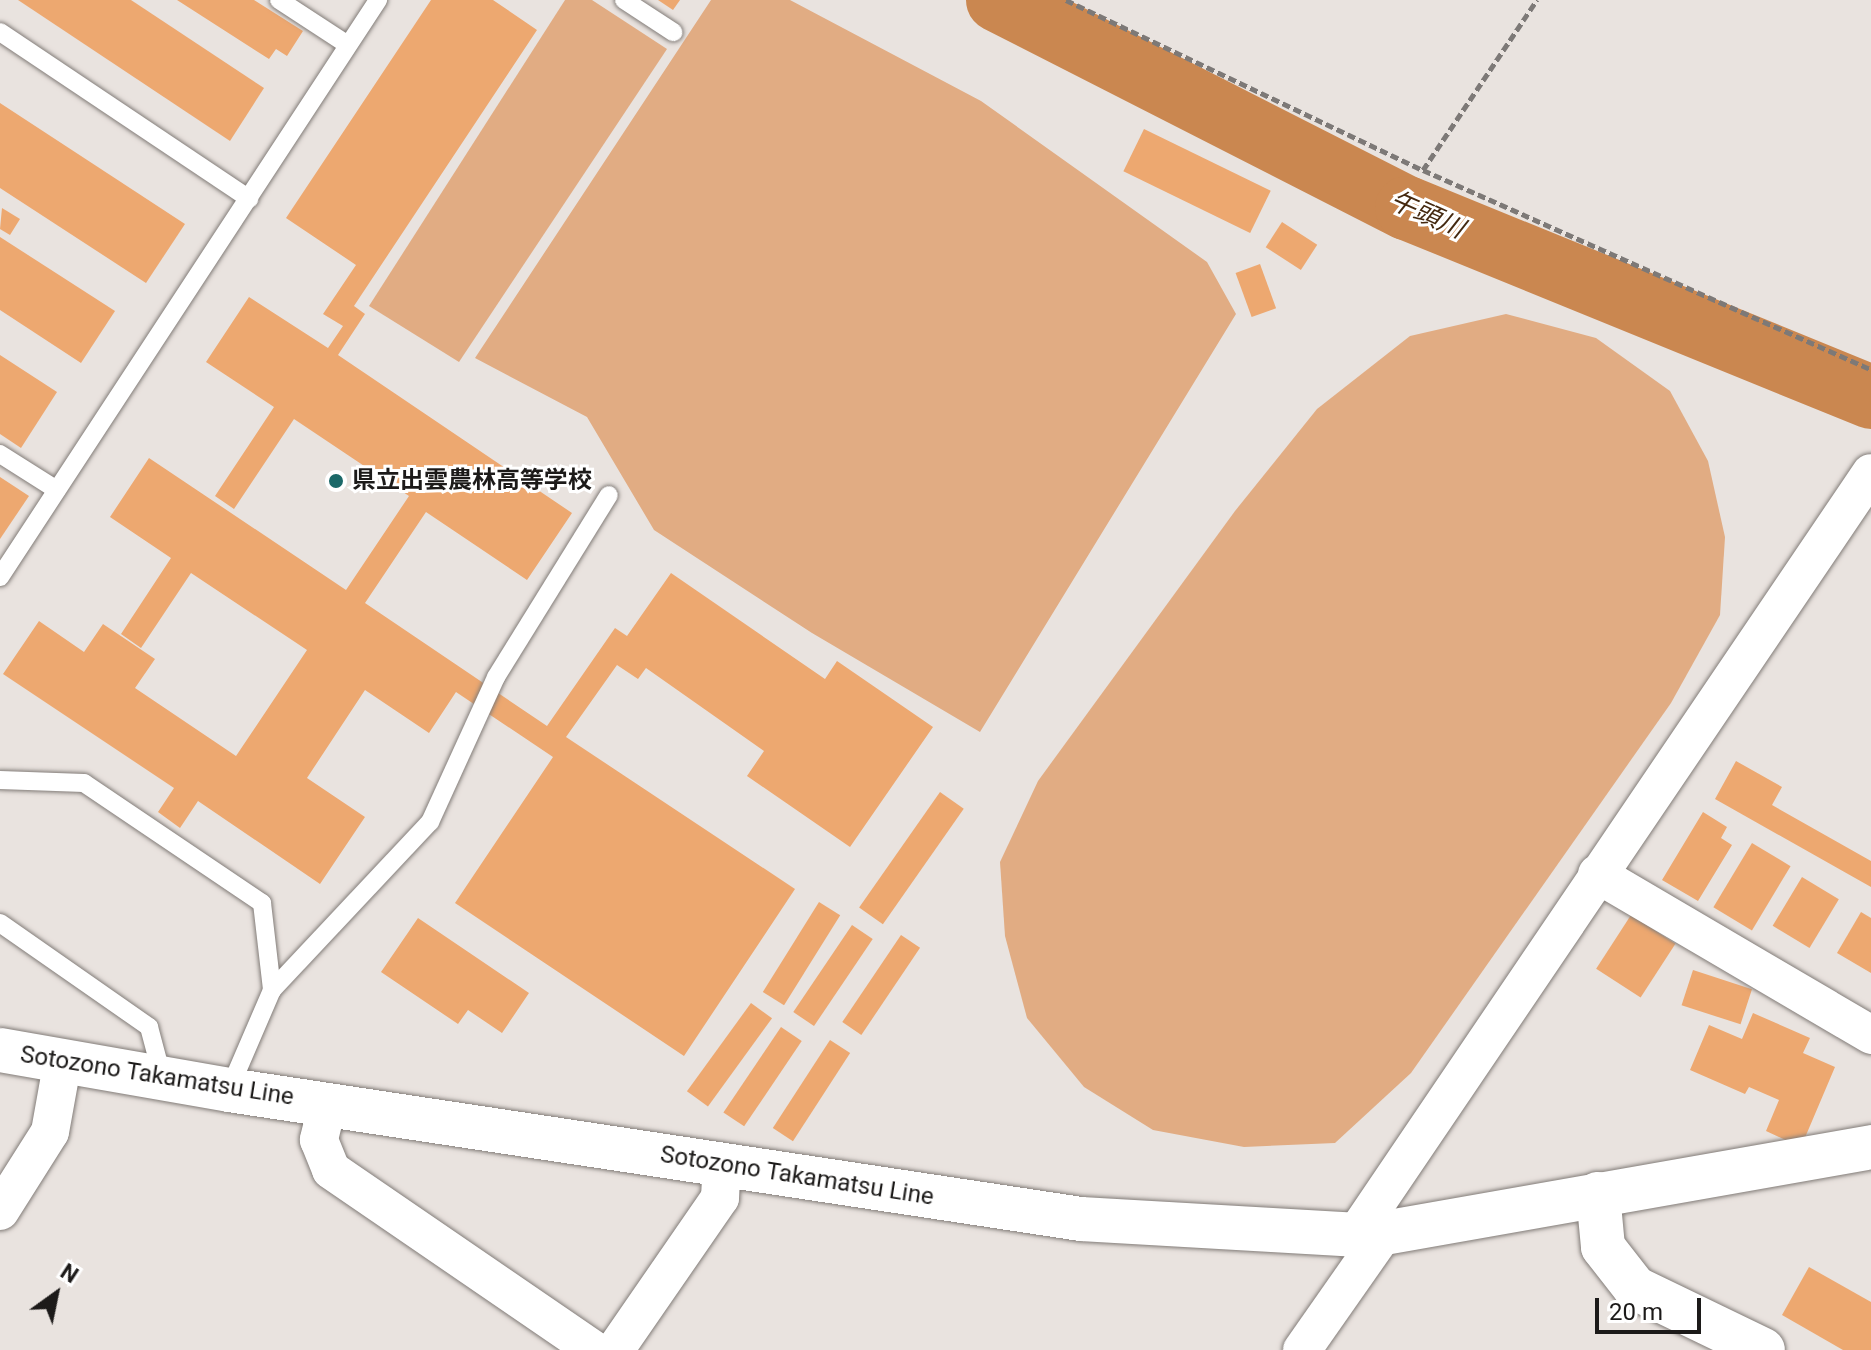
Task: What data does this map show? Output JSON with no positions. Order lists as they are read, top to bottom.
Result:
{
  "streets": {
    "main road": ["Sotozono Takamatsu Line"]
  },
  "water": ["午頭川"],
  "places": ["県立出雲農林高等学校"],
  "scale_bar": "20 m",
  "north": "top right"
}
